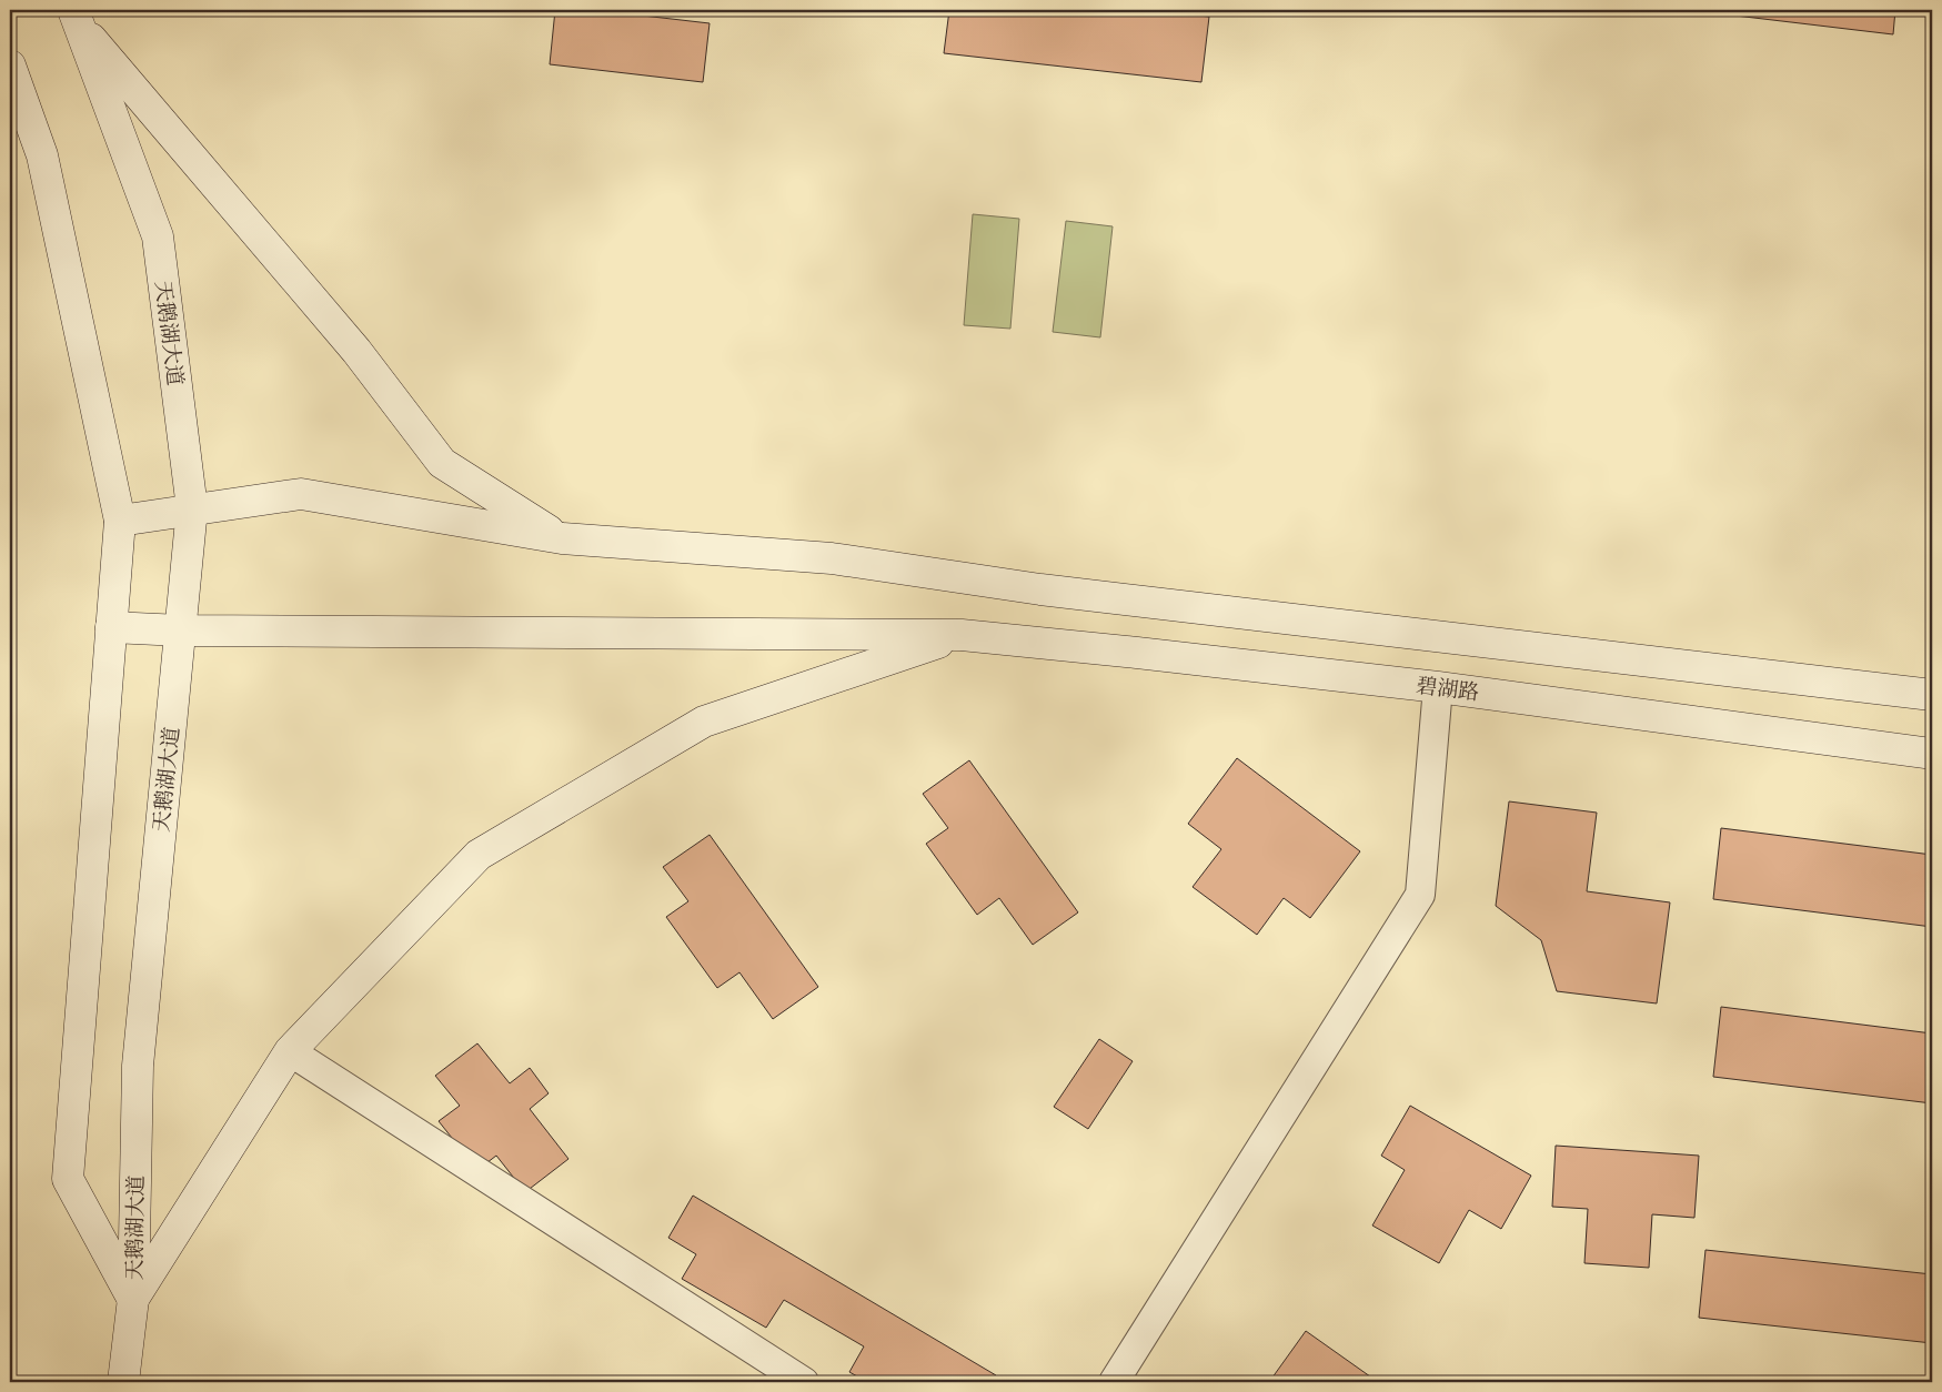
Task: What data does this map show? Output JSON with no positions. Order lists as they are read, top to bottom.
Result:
{
  "streets": {
    "main road": ["天鹅湖大道", "碧湖路"]
  },
  "crossings": [
    ["天鹅湖大道", "碧湖路"]
  ]
}
